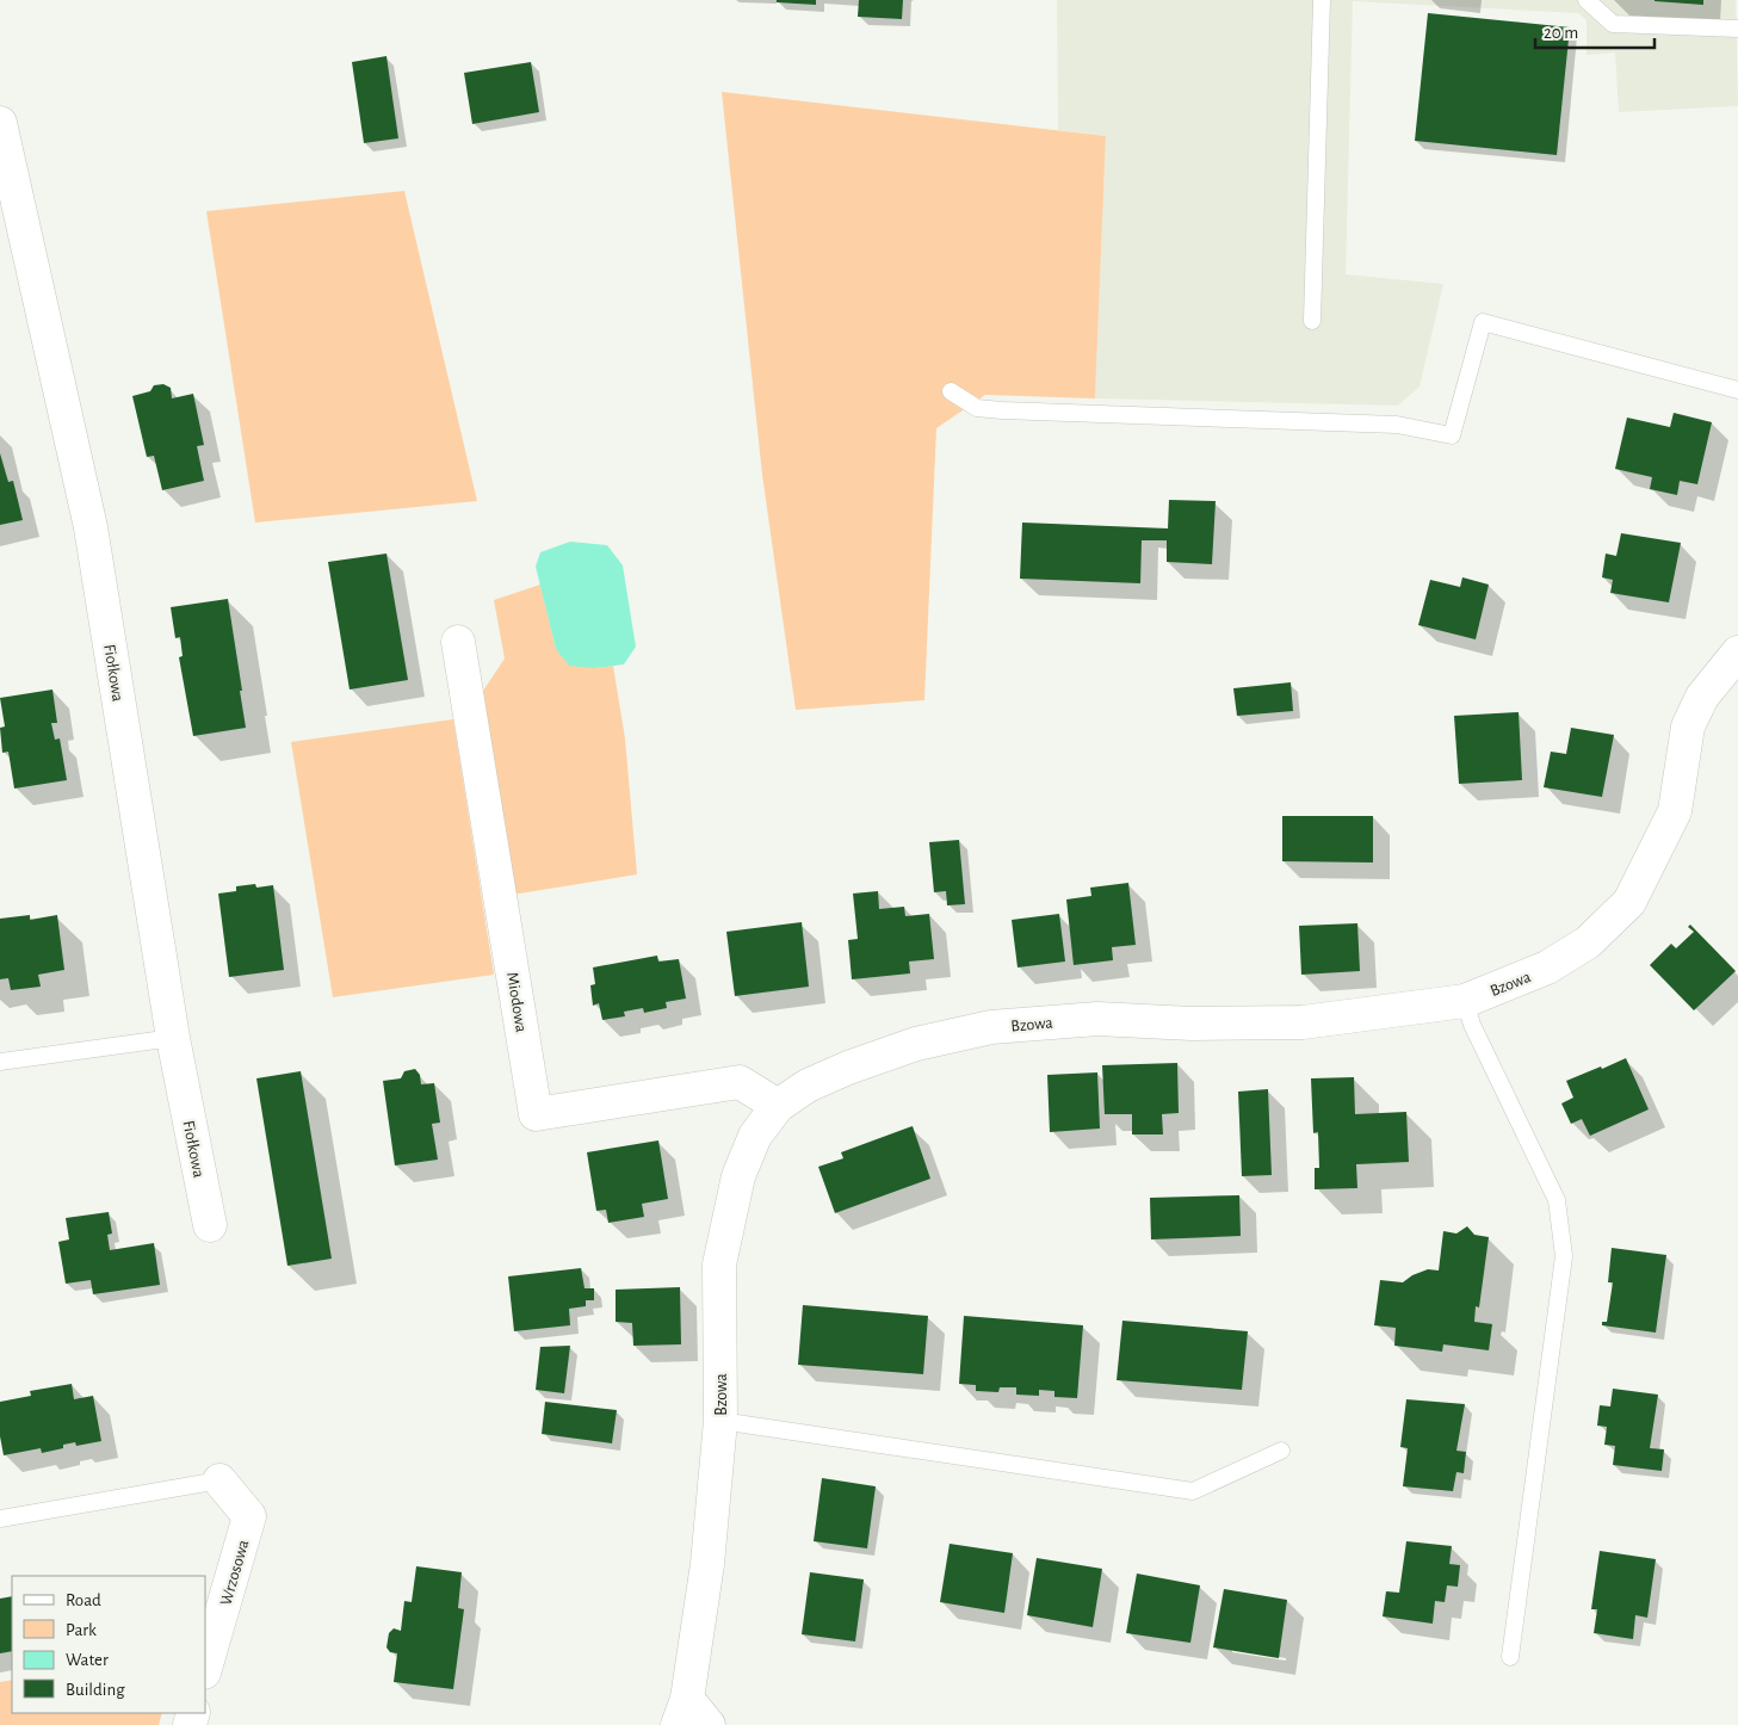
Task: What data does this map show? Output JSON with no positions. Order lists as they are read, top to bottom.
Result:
{
  "streets": {
    "street": [
      "Fiołkowa",
      "Bzowa",
      "Miodowa",
      "Wrzosowa"
    ]
  },
  "crossings": [
    ["Bzowa", "Miodowa"]
  ],
  "legend": [
    "Road",
    "Park",
    "Water",
    "Building"
  ],
  "scale_bar": "20 m"
}
